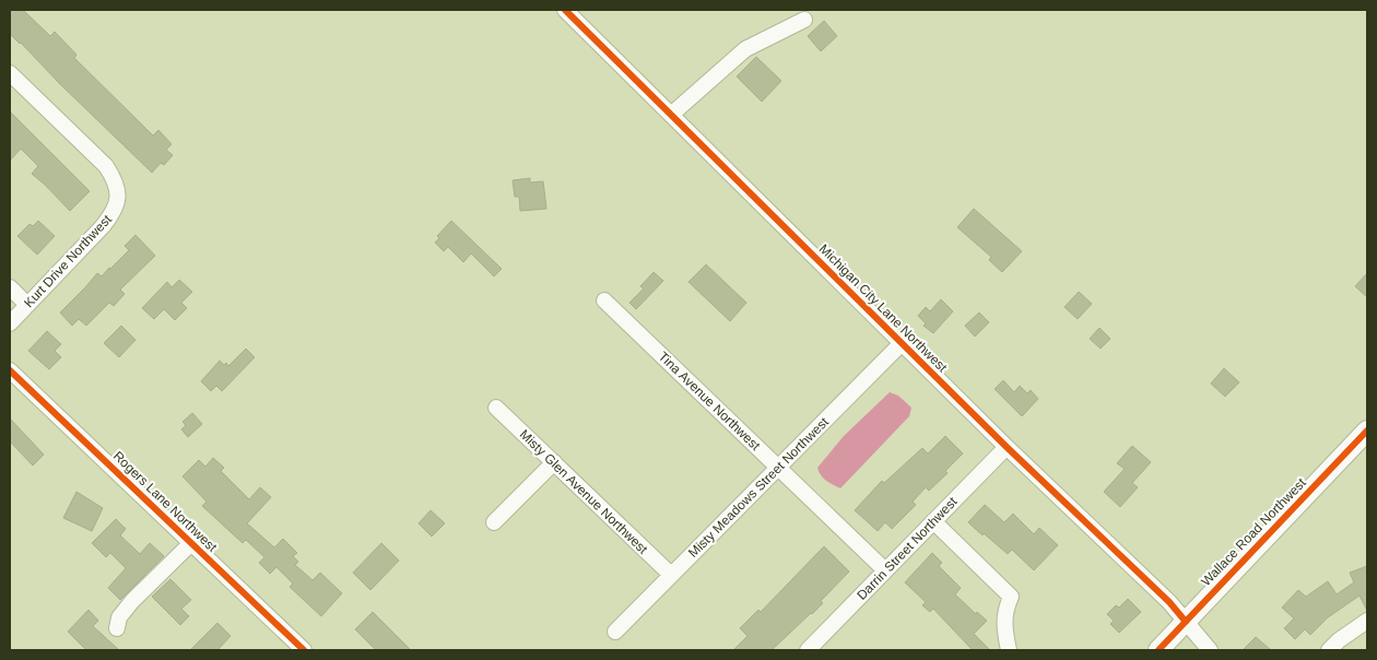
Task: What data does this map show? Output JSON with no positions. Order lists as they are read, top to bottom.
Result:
{
  "streets": {
    "main road": ["Wallace Road Northwest"],
    "street": [
      "Kurt Drive Northwest",
      "Michigan City Lane Northwest",
      "Tina Avenue Northwest",
      "Misty Meadows Street Northwest",
      "Misty Glen Avenue Northwest",
      "Rogers Lane Northwest",
      "Darrin Street Northwest"
    ]
  },
  "crossings": [
    ["Michigan City Lane Northwest", "Misty Meadows Street Northwest"],
    ["Michigan City Lane Northwest", "Wallace Road Northwest"],
    ["Michigan City Lane Northwest", "Darrin Street Northwest"],
    ["Tina Avenue Northwest", "Misty Meadows Street Northwest"],
    ["Tina Avenue Northwest", "Darrin Street Northwest"],
    ["Misty Meadows Street Northwest", "Misty Glen Avenue Northwest"]
  ]
}
